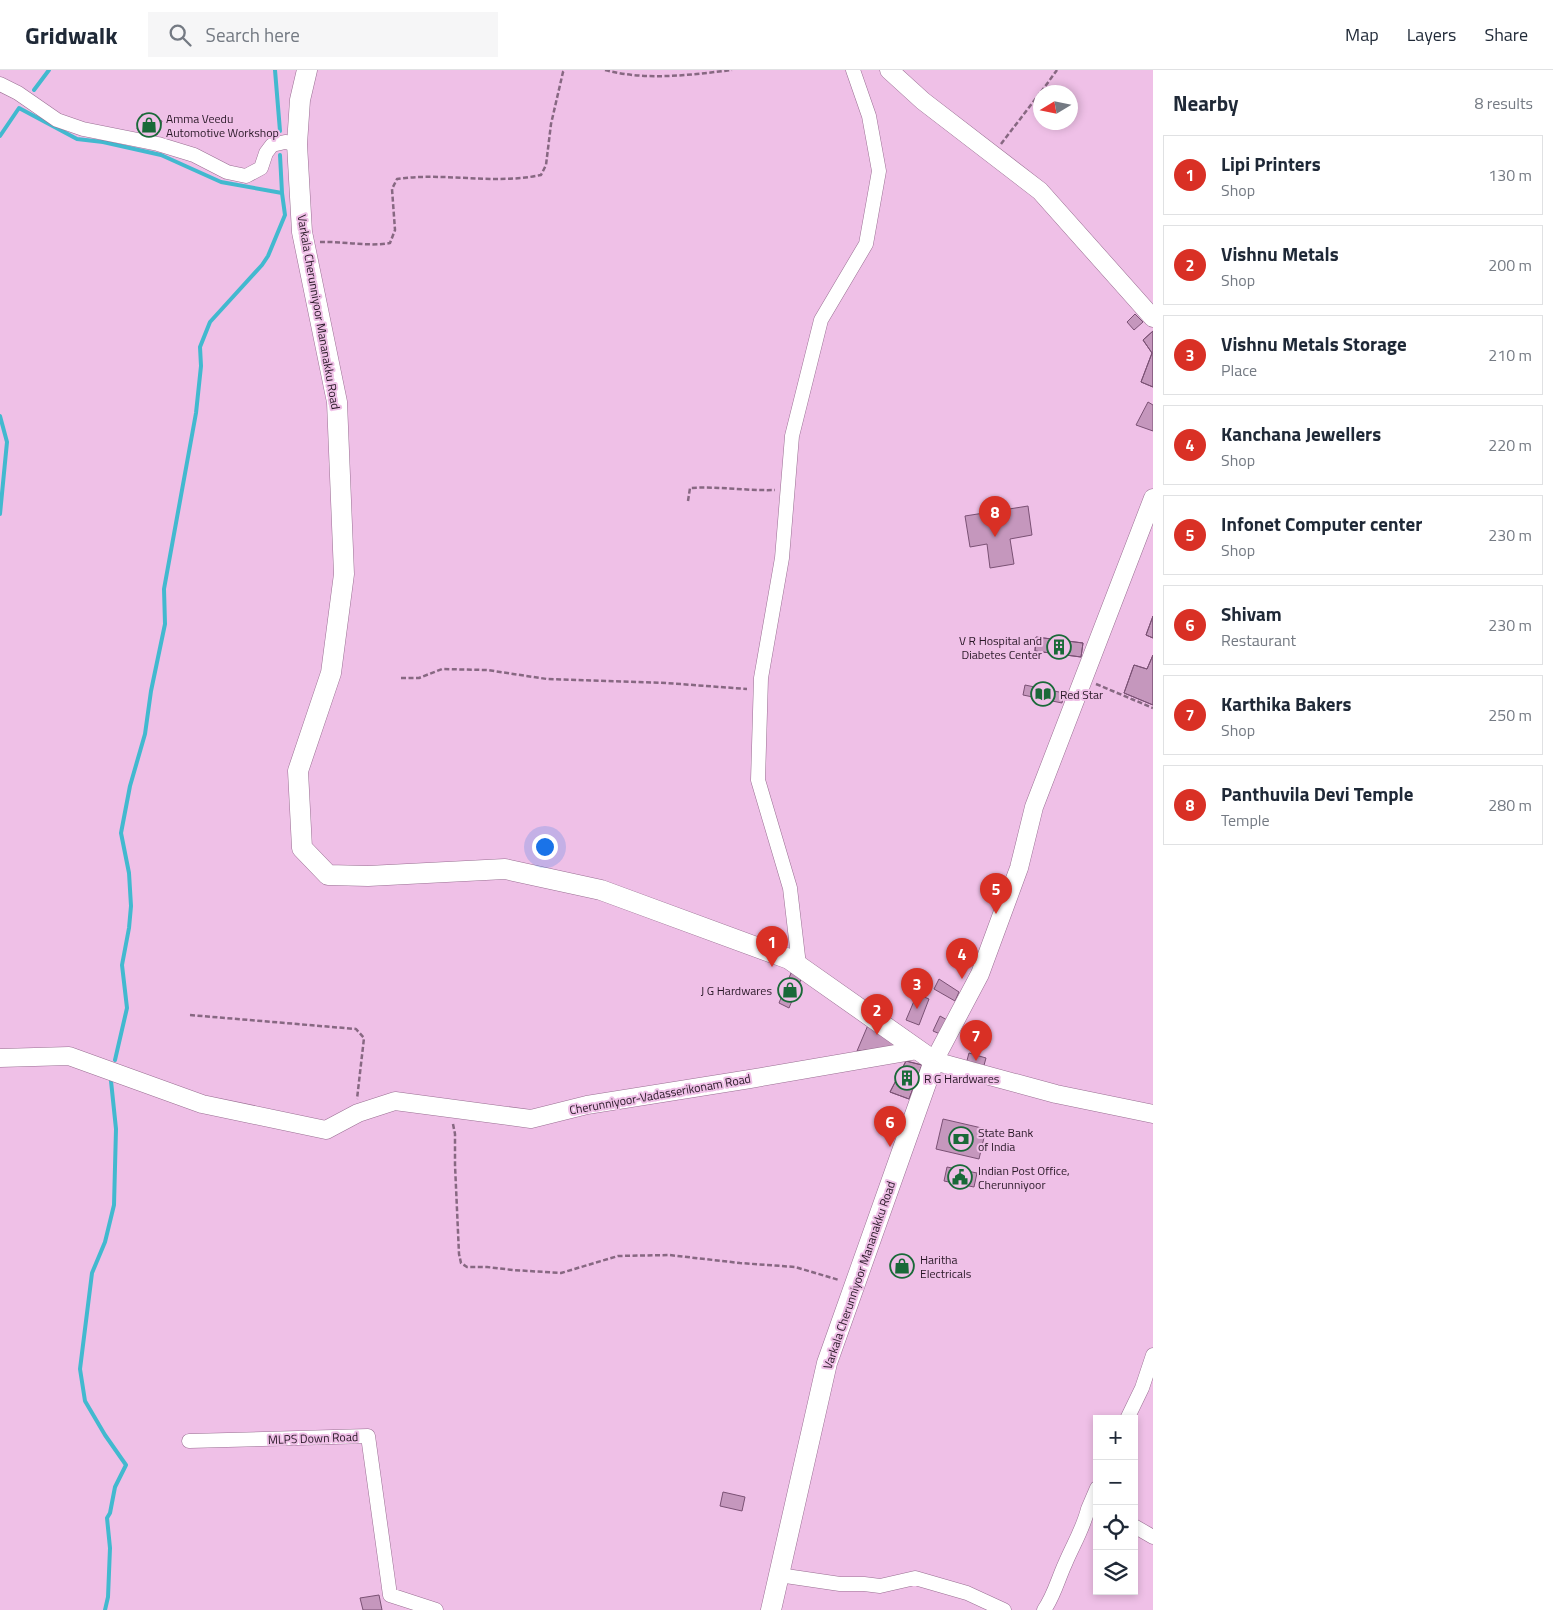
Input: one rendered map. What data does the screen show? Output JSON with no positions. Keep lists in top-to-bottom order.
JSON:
{
  "streets": {
    "main road": ["Varkala Cherunniyoor Mananakku Road"],
    "street": ["Cherunniyoor-Vadasserikonam Road", "MLPS Down Road"]
  },
  "crossings": [
    ["Varkala Cherunniyoor Mananakku Road", "Cherunniyoor-Vadasserikonam Road"]
  ],
  "places": {
    "shop": ["Amma Veedu Automotive Workshop", "J G Hardwares", "Haritha Electricals"],
    "building": ["V R Hospital and Diabetes Center", "R G Hardwares"],
    "library": ["Red Star"],
    "bank": ["State Bank of India"],
    "public building": ["Indian Post Office, Cherunniyoor"]
  },
  "north": "left",
  "page": {
    "header": "Gridwalk",
    "search": "Search here",
    "nav": ["Map", "Layers", "Share"],
    "heading": ["Nearby", "8 results"],
    "list": [
      {
        "mark": "1",
        "name": "Lipi Printers",
        "note": "Shop",
        "value": "130 m"
      },
      {
        "mark": "2",
        "name": "Vishnu Metals",
        "note": "Shop",
        "value": "200 m"
      },
      {
        "mark": "3",
        "name": "Vishnu Metals Storage",
        "note": "Place",
        "value": "210 m"
      },
      {
        "mark": "4",
        "name": "Kanchana Jewellers",
        "note": "Shop",
        "value": "220 m"
      },
      {
        "mark": "5",
        "name": "Infonet Computer center",
        "note": "Shop",
        "value": "230 m"
      },
      {
        "mark": "6",
        "name": "Shivam",
        "note": "Restaurant",
        "value": "230 m"
      },
      {
        "mark": "7",
        "name": "Karthika Bakers",
        "note": "Shop",
        "value": "250 m"
      },
      {
        "mark": "8",
        "name": "Panthuvila Devi Temple",
        "note": "Temple",
        "value": "280 m"
      }
    ],
    "pins": [
      "8",
      "5",
      "1",
      "4",
      "3",
      "2",
      "7",
      "6"
    ],
    "map_buttons": ["+", "−"]
  }
}
